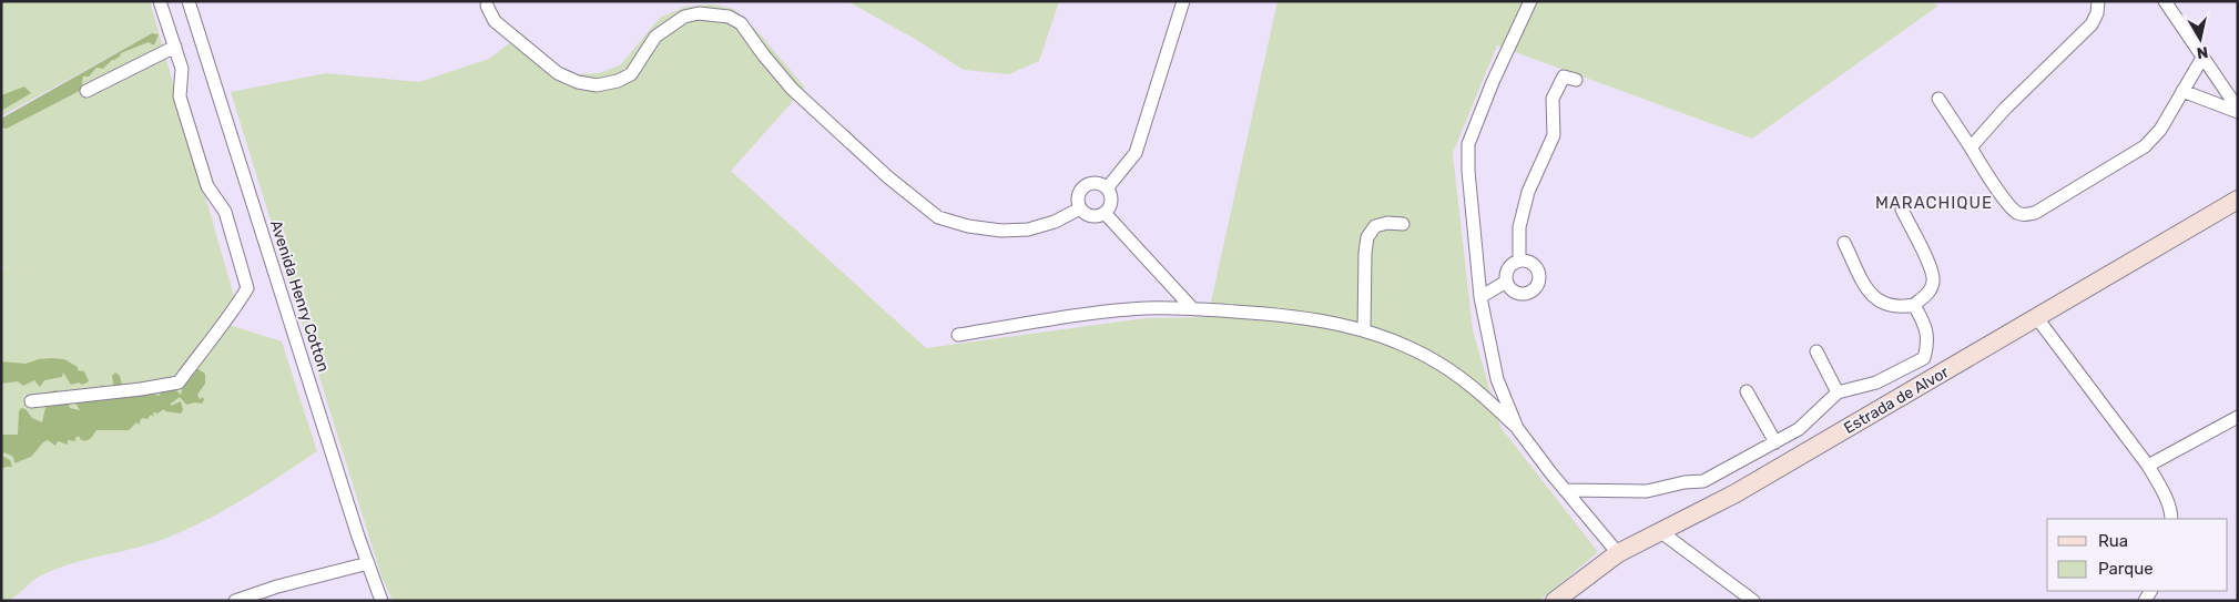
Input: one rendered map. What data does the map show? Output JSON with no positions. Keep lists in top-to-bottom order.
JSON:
{
  "streets": {
    "street": ["Avenida Henry Cotton", "Estrada de Alvor"]
  },
  "districts": ["MARACHIQUE"],
  "legend": ["Rua", "Parque"],
  "north": "bottom"
}
